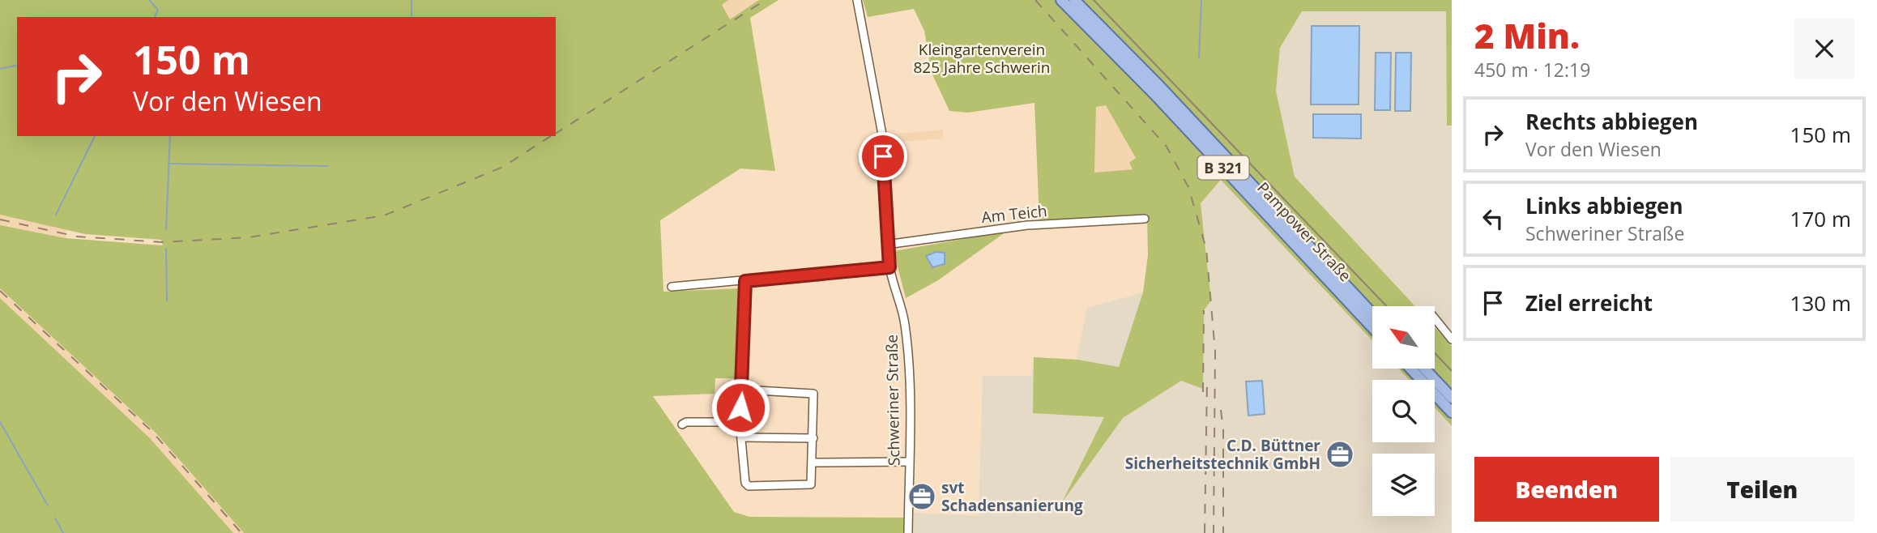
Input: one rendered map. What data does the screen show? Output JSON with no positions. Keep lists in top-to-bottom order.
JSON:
{
  "streets": {
    "main road": ["B 321", "Pampower Straße"],
    "street": ["Am Teich", "Schweriner Straße"]
  },
  "crossings": [
    ["Am Teich", "Schweriner Straße"]
  ],
  "parks": ["Kleingartenverein 825 Jahre Schwerin"],
  "places": {
    "office": ["C.D. Büttner Sicherheitstechnik GmbH", "svt Schadensanierung"]
  },
  "north": "top left",
  "page": {
    "heading": ["2 Min.", "450 m · 12:19"],
    "turn": ["150 m", "Vor den Wiesen"],
    "list": [
      {
        "name": "Rechts abbiegen",
        "note": "Vor den Wiesen",
        "value": "150 m"
      },
      {
        "name": "Links abbiegen",
        "note": "Schweriner Straße",
        "value": "170 m"
      },
      {
        "name": "Ziel erreicht",
        "value": "130 m"
      }
    ],
    "buttons": ["Beenden", "Teilen"]
  }
}
